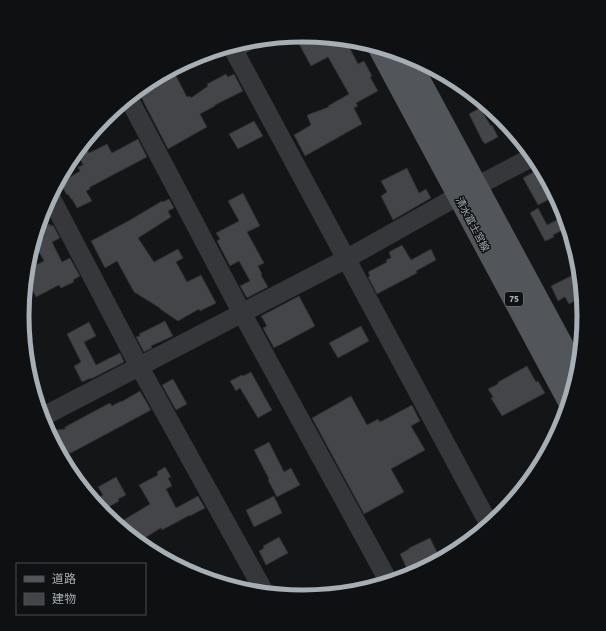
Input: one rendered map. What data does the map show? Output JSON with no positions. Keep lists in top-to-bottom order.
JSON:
{
  "streets": {
    "main road": ["清水富士宮線", "75"]
  },
  "legend": ["道路", "建物"]
}
